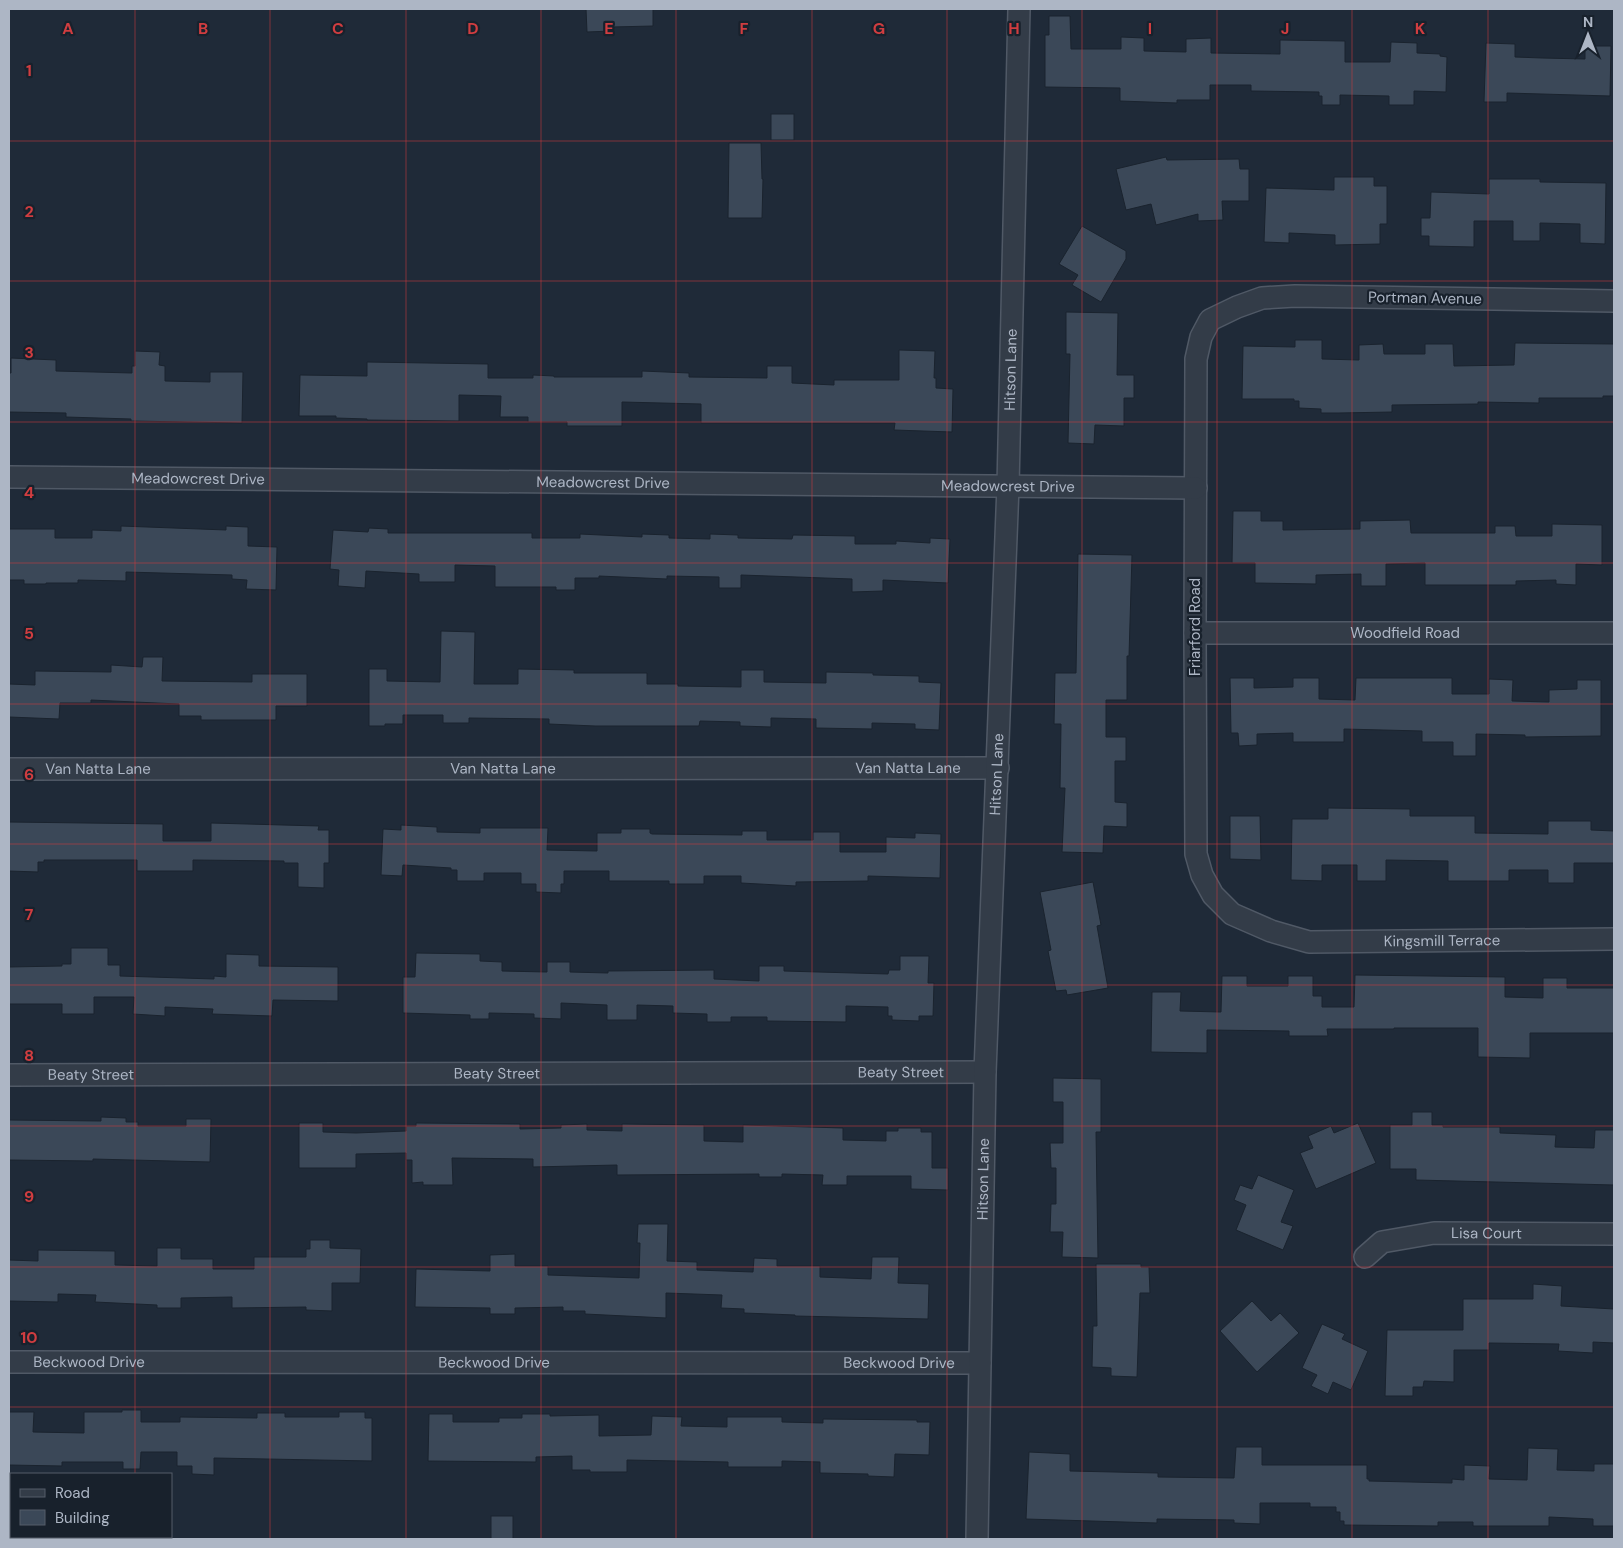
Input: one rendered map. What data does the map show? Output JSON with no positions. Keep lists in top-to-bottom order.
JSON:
{
  "streets": {
    "street": [
      "Portman Avenue",
      "Hitson Lane",
      "Meadowcrest Drive",
      "Friarford Road",
      "Woodfield Road",
      "Van Natta Lane",
      "Kingsmill Terrace",
      "Beaty Street",
      "Lisa Court",
      "Beckwood Drive"
    ]
  },
  "crossings": [
    ["Portman Avenue", "Friarford Road"],
    ["Hitson Lane", "Meadowcrest Drive"],
    ["Hitson Lane", "Van Natta Lane"],
    ["Hitson Lane", "Beaty Street"],
    ["Hitson Lane", "Beckwood Drive"],
    ["Meadowcrest Drive", "Friarford Road"],
    ["Friarford Road", "Woodfield Road"],
    ["Friarford Road", "Kingsmill Terrace"]
  ],
  "legend": ["Road", "Building"],
  "north": "top",
  "grid": {
    "columns": [
      "A",
      "B",
      "C",
      "D",
      "E",
      "F",
      "G",
      "H",
      "I",
      "J",
      "K"
    ],
    "rows": [
      "1",
      "2",
      "3",
      "4",
      "5",
      "6",
      "7",
      "8",
      "9",
      "10"
    ]
  }
}
